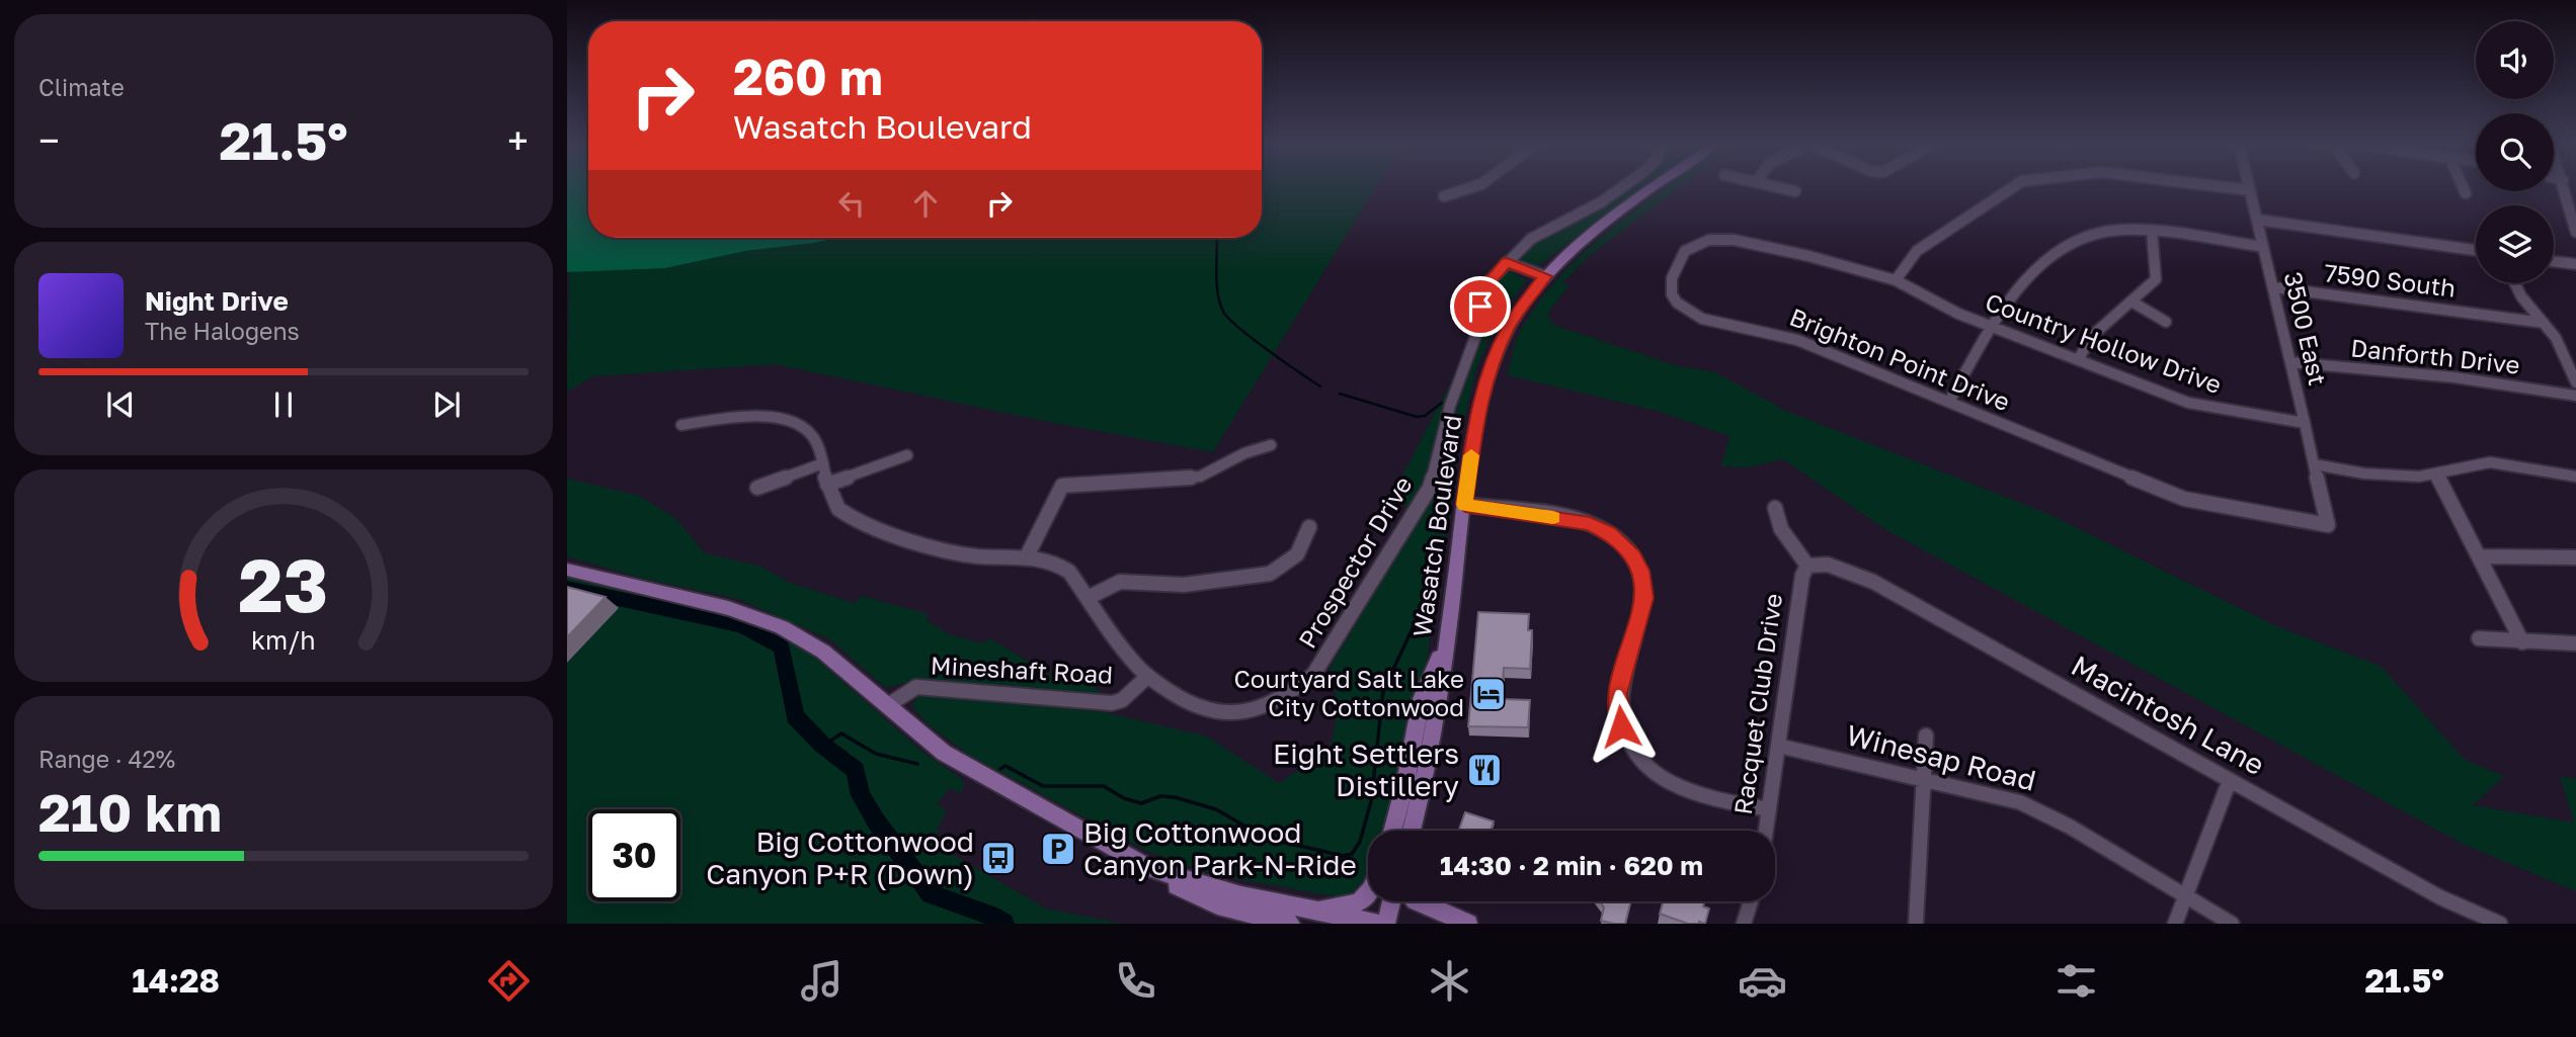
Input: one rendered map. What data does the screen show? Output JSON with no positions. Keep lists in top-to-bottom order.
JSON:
{
  "streets": {
    "main road": ["Wasatch Boulevard"],
    "street": [
      "7590 South",
      "3500 East",
      "Country Hollow Drive",
      "Danforth Drive",
      "Brighton Point Drive",
      "Prospector Drive",
      "Mineshaft Road",
      "Racquet Club Drive",
      "Macintosh Lane",
      "Winesap Road"
    ]
  },
  "crossings": [
    ["7590 South", "3500 East"],
    ["3500 East", "Country Hollow Drive"],
    ["3500 East", "Danforth Drive"],
    ["3500 East", "Brighton Point Drive"],
    ["Country Hollow Drive", "Brighton Point Drive"],
    ["Prospector Drive", "Mineshaft Road"],
    ["Racquet Club Drive", "Macintosh Lane"],
    ["Racquet Club Drive", "Winesap Road"]
  ],
  "places": {
    "hotel": ["Courtyard Salt Lake City Cottonwood"],
    "restaurant": ["Eight Settlers Distillery"],
    "parking": ["Big Cottonwood Canyon Park-N-Ride"],
    "bus stop": ["Big Cottonwood Canyon P+R (Down)"]
  },
  "page": {
    "tile": [
      "Climate",
      ["Range · 42%", "210 km"]
    ],
    "turn": ["260 m", "Wasatch Boulevard"],
    "heat": ["−", "21.5°", "+"],
    "song": ["Night Drive", "The Halogens"],
    "limit": "30",
    "trip": "14:30 · 2 min · 620 m",
    "tabs": ["14:28", "21.5°"],
    "gauge": ["23", "km/h"]
  }
}
